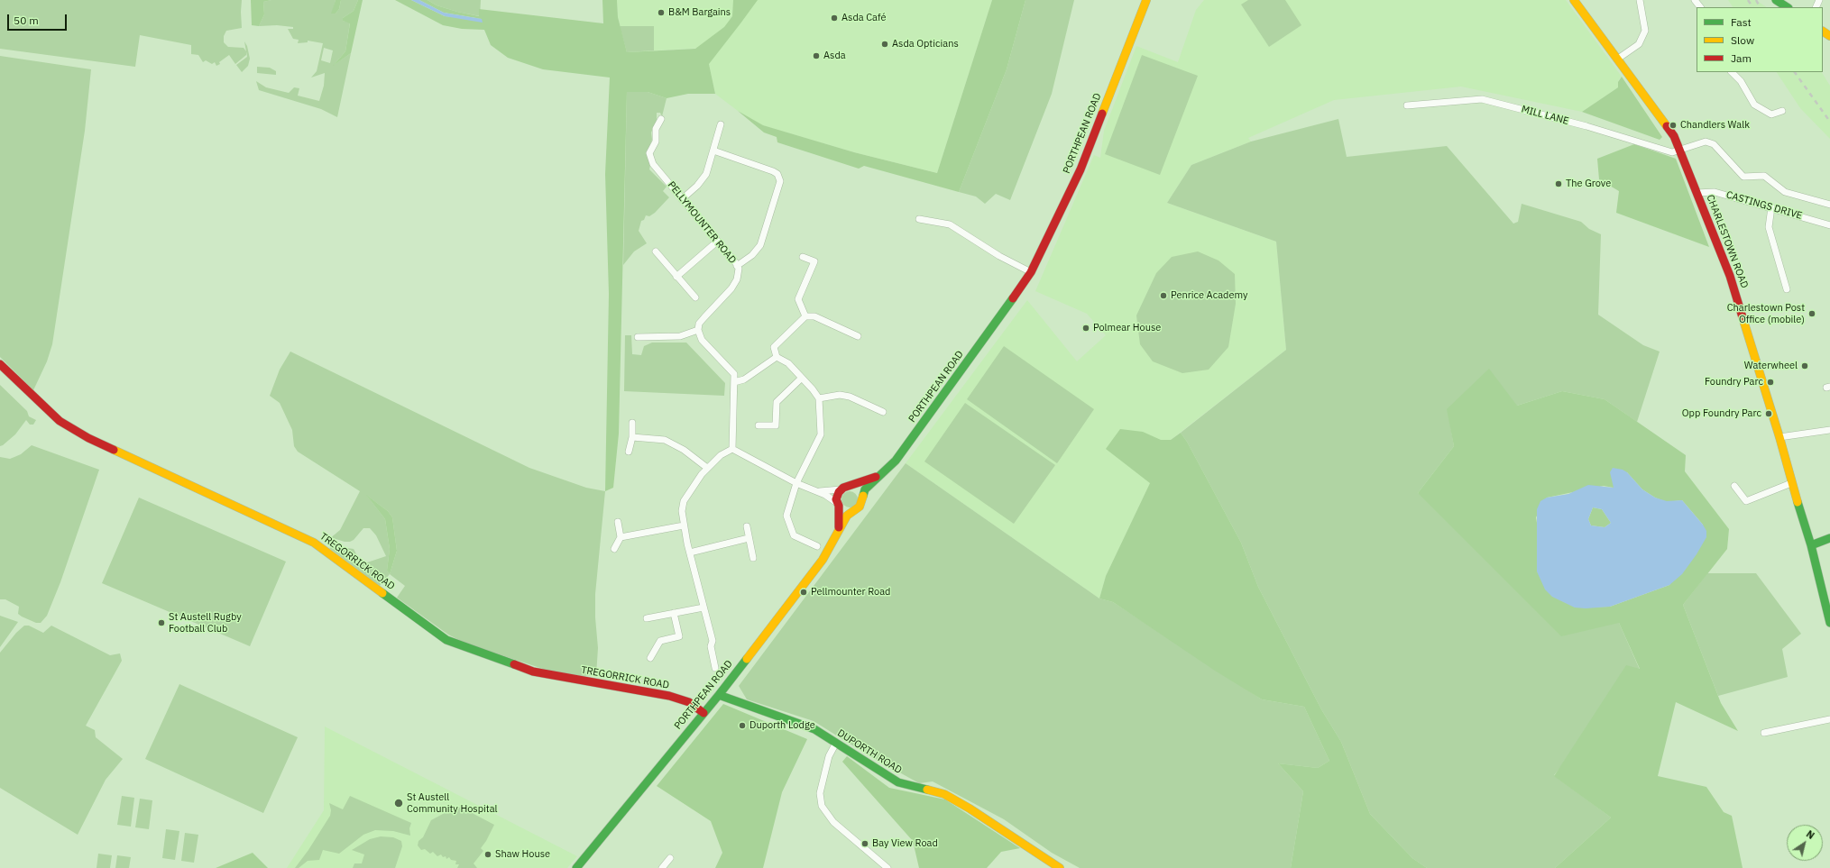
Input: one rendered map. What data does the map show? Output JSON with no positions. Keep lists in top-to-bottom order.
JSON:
{
  "streets": {
    "main road": [
      "PORTHPEAN ROAD",
      "CHARLESTOWN ROAD",
      "TREGORRICK ROAD",
      "DUPORTH ROAD"
    ],
    "street": ["MILL LANE", "CASTINGS DRIVE", "PELLYMOUNTER ROAD"]
  },
  "crossings": [
    ["MILL LANE", "CHARLESTOWN ROAD"],
    ["PORTHPEAN ROAD", "TREGORRICK ROAD"],
    ["PORTHPEAN ROAD", "DUPORTH ROAD"],
    ["CASTINGS DRIVE", "CHARLESTOWN ROAD"]
  ],
  "places": [
    "B&M Bargains",
    "Asda Café",
    "Asda Opticians",
    "Asda",
    "Chandlers Walk",
    "The Grove",
    "Penrice Academy",
    "Charlestown Post Office (mobile)",
    "Polmear House",
    "Waterwheel",
    "Foundry Parc",
    "Opp Foundry Parc",
    "Pellmounter Road",
    "St Austell Rugby Football Club",
    "Duporth Lodge",
    "St Austell Community Hospital",
    "Bay View Road",
    "Shaw House"
  ],
  "legend": ["Fast", "Slow", "Jam"],
  "scale_bar": "50 m",
  "north": "top right"
}
